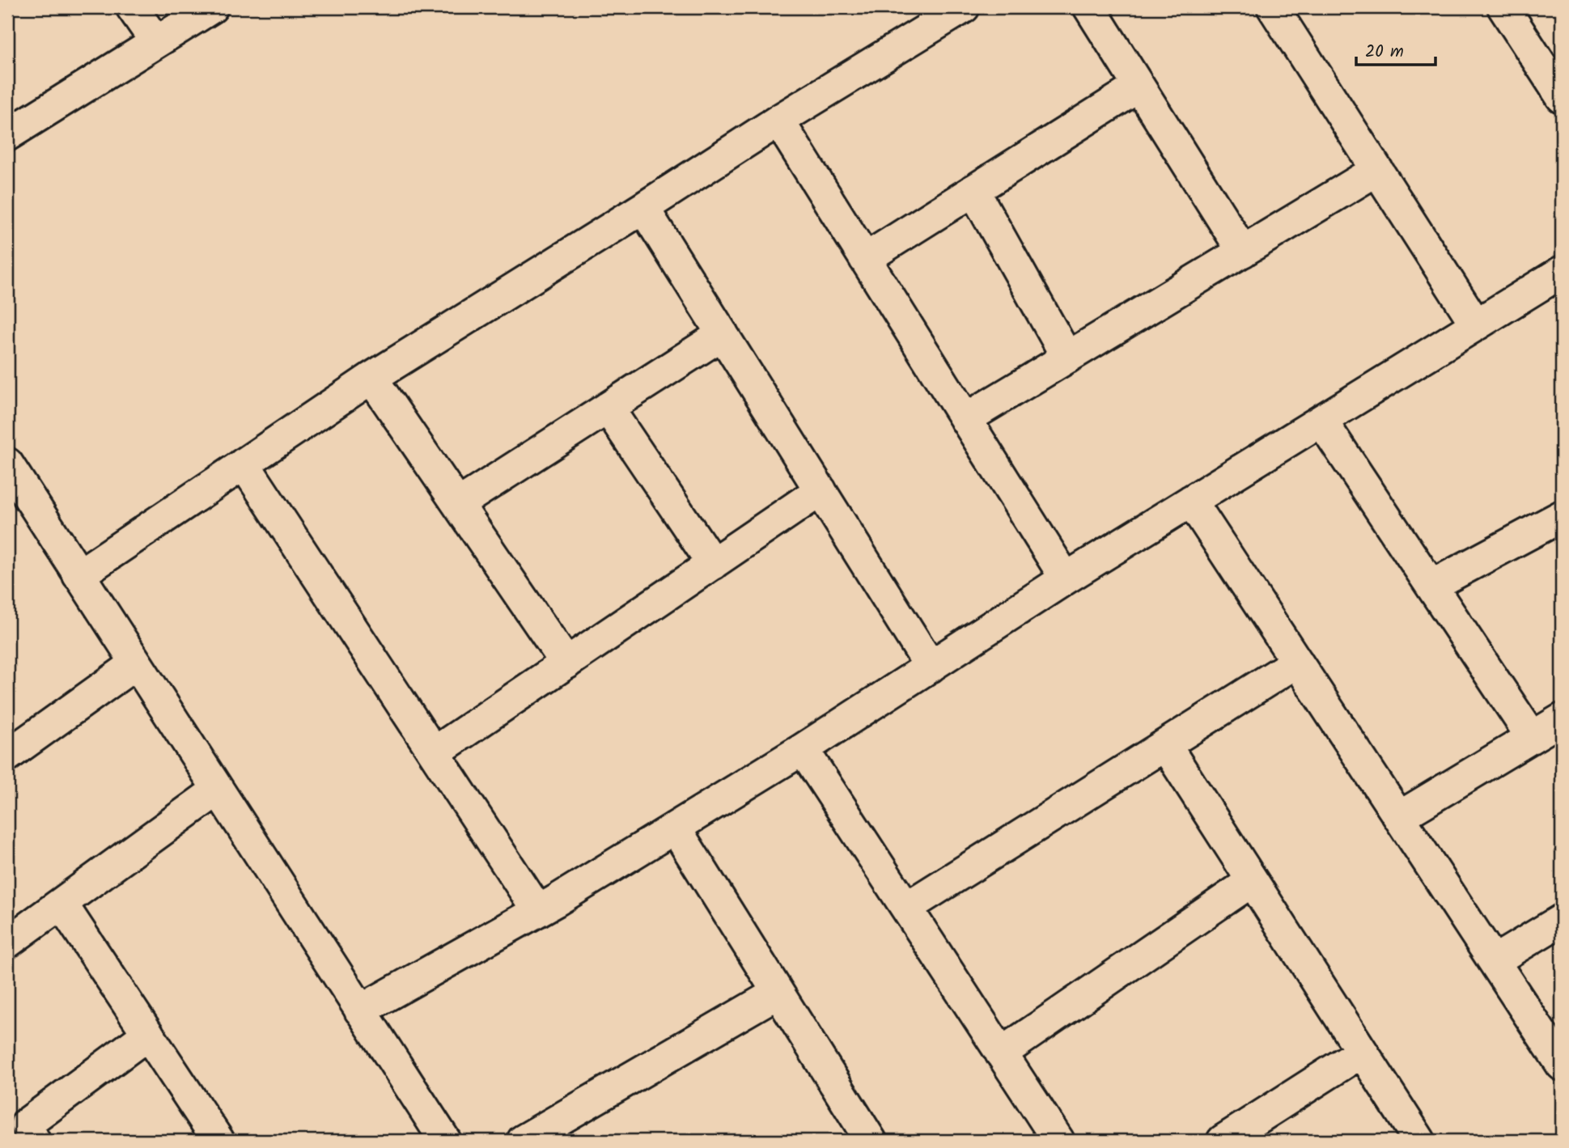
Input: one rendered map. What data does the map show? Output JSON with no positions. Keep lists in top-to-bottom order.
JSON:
{
  "scale_bar": "20 m"
}
